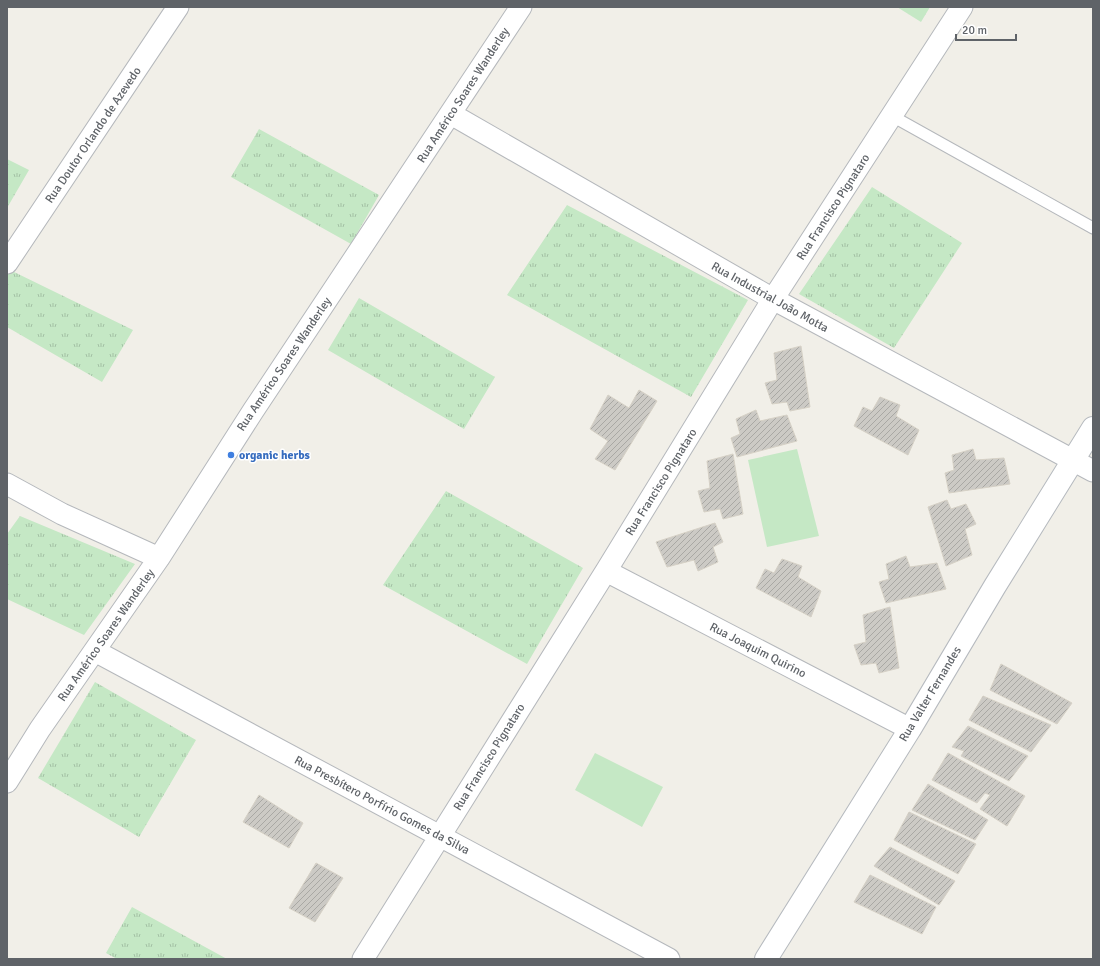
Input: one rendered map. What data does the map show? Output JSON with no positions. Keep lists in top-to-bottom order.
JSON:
{
  "streets": {
    "main road": ["Rua Valter Fernandes"],
    "street": [
      "Rua Américo Soares Wanderley",
      "Rua Doutor Orlando de Azevedo",
      "Rua Francisco Pignataro",
      "Rua Industrial João Motta",
      "Rua Joaquim Quirino",
      "Rua Presbítero Porfírio Gomes da Silva"
    ]
  },
  "crossings": [
    ["Rua Américo Soares Wanderley", "Rua Industrial João Motta"],
    ["Rua Américo Soares Wanderley", "Rua Presbítero Porfírio Gomes da Silva"],
    ["Rua Francisco Pignataro", "Rua Industrial João Motta"],
    ["Rua Francisco Pignataro", "Rua Joaquim Quirino"],
    ["Rua Francisco Pignataro", "Rua Presbítero Porfírio Gomes da Silva"],
    ["Rua Industrial João Motta", "Rua Valter Fernandes"],
    ["Rua Joaquim Quirino", "Rua Valter Fernandes"]
  ],
  "places": ["organic herbs"],
  "scale_bar": "20 m"
}
